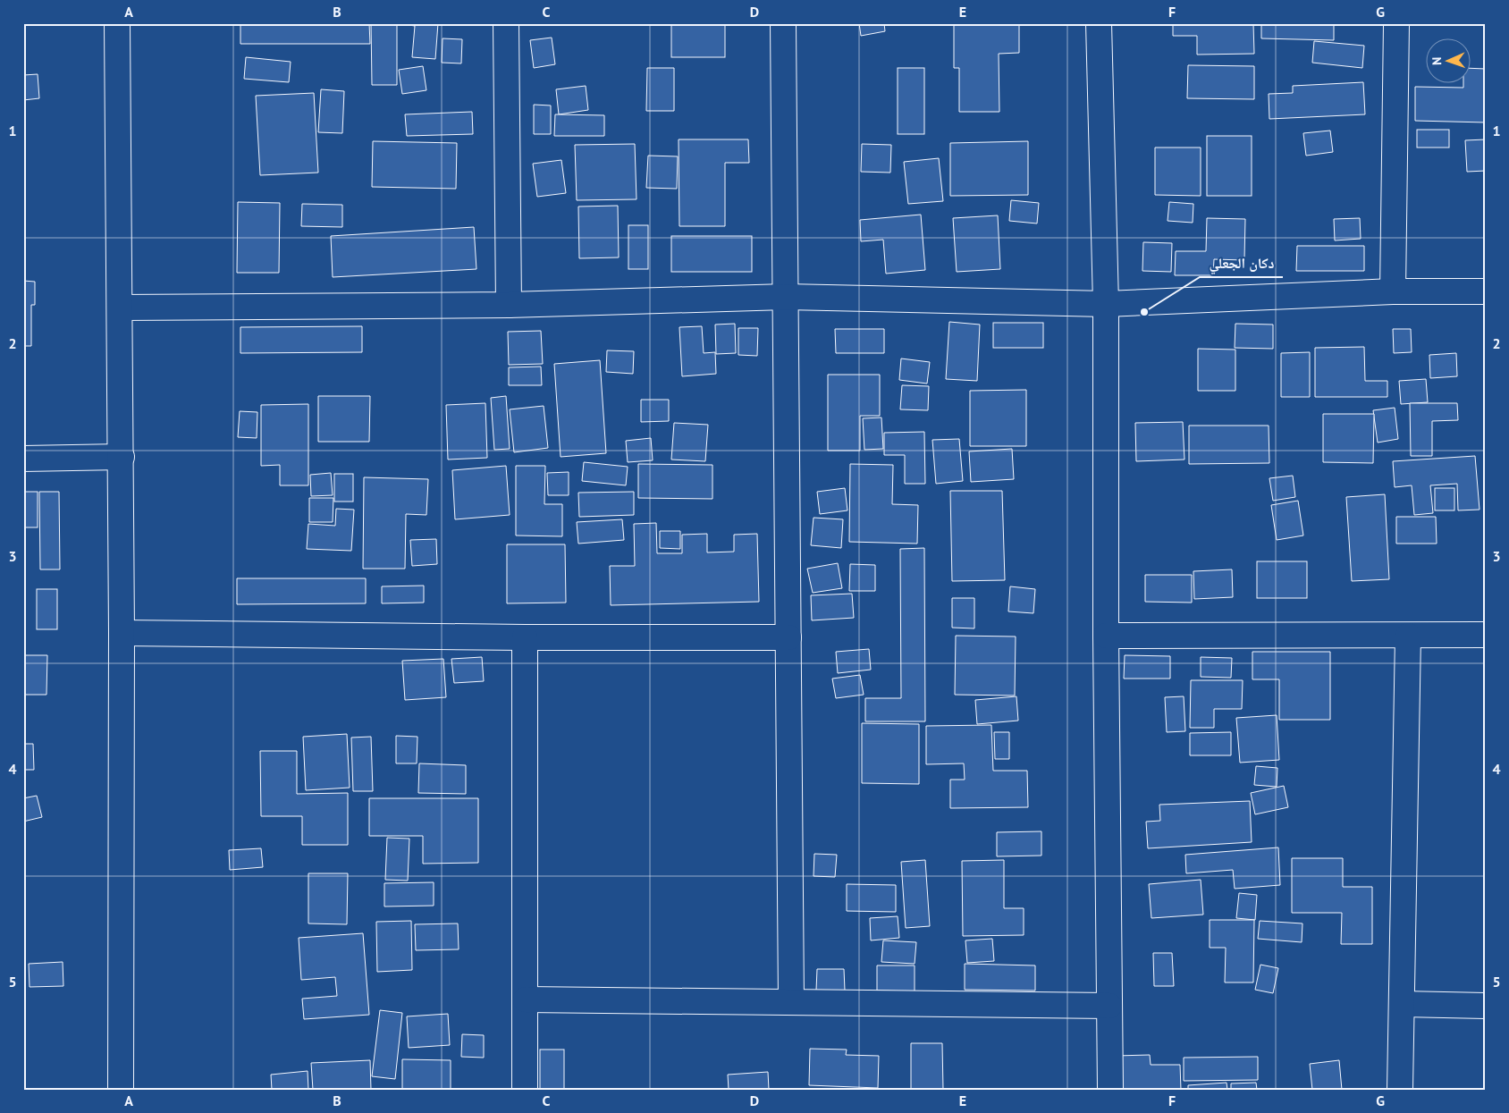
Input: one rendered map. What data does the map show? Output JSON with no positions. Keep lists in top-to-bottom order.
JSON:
{
  "places": ["دكان الجعلي"],
  "north": "left",
  "grid": {
    "columns": [
      "A",
      "B",
      "C",
      "D",
      "E",
      "F",
      "G"
    ],
    "rows": [
      "1",
      "2",
      "3",
      "4",
      "5"
    ]
  }
}
